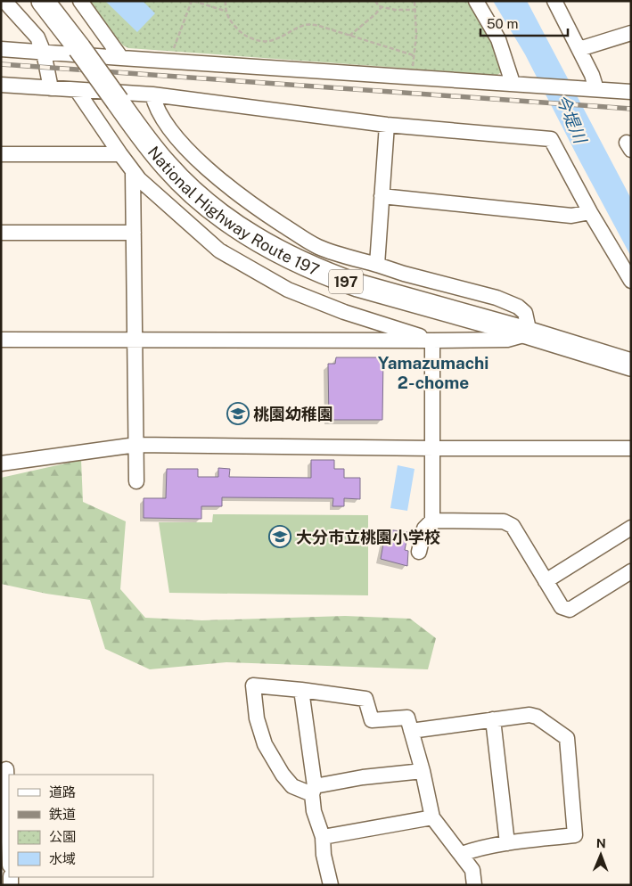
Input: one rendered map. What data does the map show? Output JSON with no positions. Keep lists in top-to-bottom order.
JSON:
{
  "streets": {
    "highway": ["National Highway Route 197", "197"]
  },
  "districts": ["Yamazumachi 2-chome"],
  "water": ["今堤川"],
  "places": {
    "school or university": ["桃園幼稚園", "大分市立桃園小学校"]
  },
  "legend": [
    "道路",
    "鉄道",
    "公園",
    "水域"
  ],
  "scale_bar": "50 m",
  "north": "top"
}
